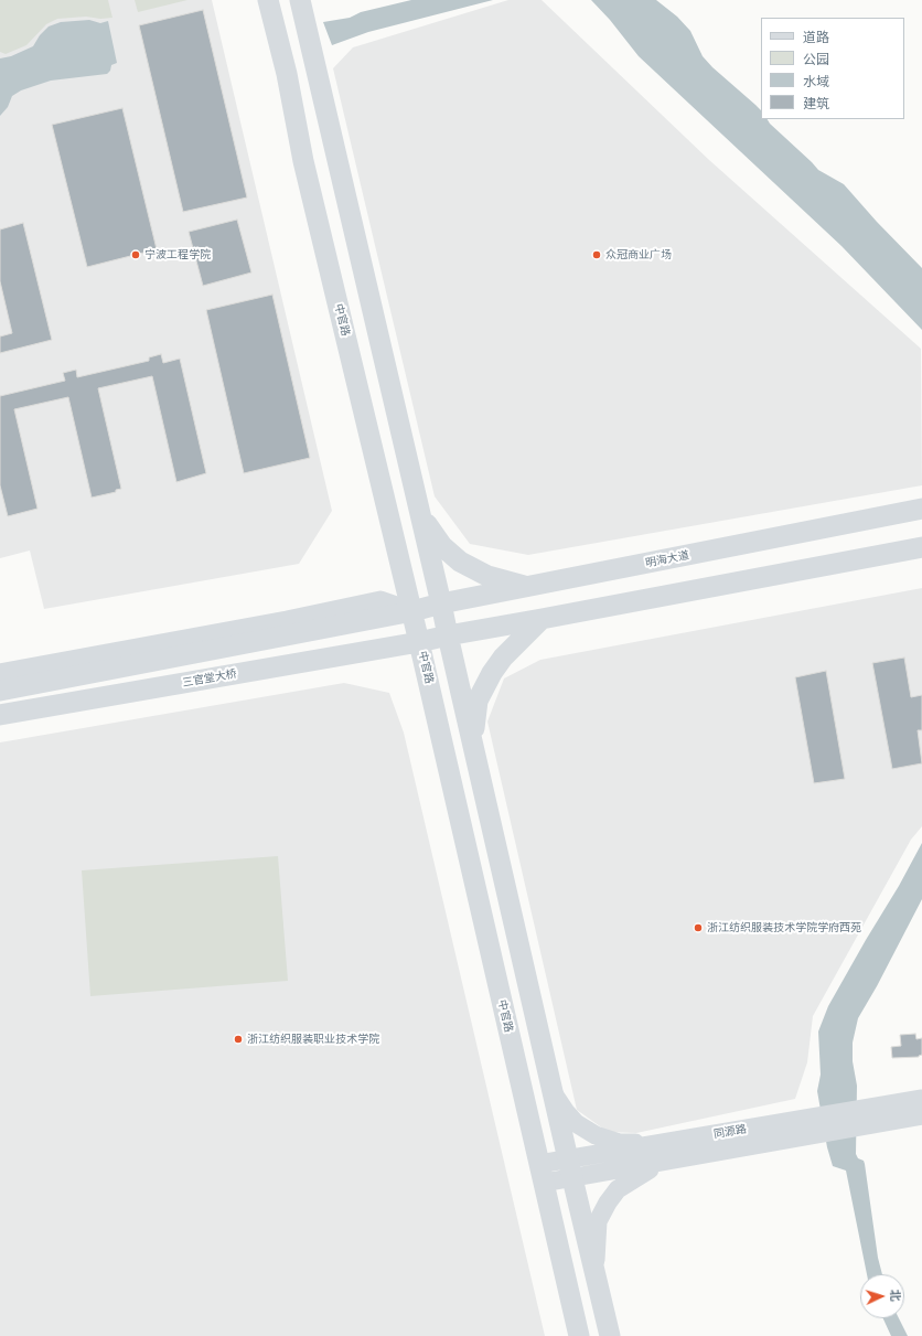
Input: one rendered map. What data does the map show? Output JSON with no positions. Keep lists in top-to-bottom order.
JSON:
{
  "streets": {
    "main road": ["中官路", "明海大道", "三官堂大桥"],
    "street": ["同源路"]
  },
  "crossings": [
    ["中官路", "明海大道"],
    ["中官路", "三官堂大桥"],
    ["中官路", "同源路"]
  ],
  "places": [
    "宁波工程学院",
    "众冠商业广场",
    "浙江纺织服装技术学院学府西苑",
    "浙江纺织服装职业技术学院"
  ],
  "legend": [
    "道路",
    "公园",
    "水域",
    "建筑"
  ],
  "north": "right"
}
